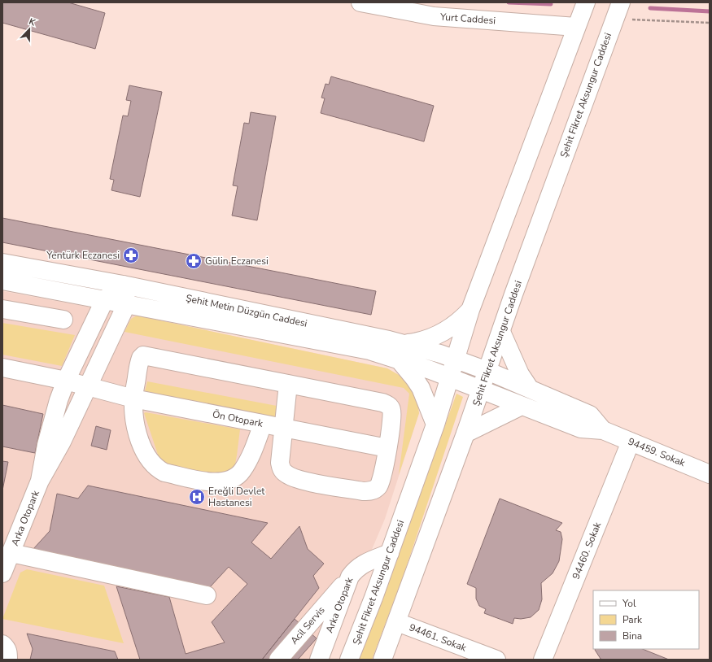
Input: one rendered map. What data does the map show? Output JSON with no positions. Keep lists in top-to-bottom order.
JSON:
{
  "streets": {
    "main road": [
      "Yurt Caddesi",
      "Şehit Fikret Aksungur Caddesi",
      "Şehit Metin Düzgün Caddesi",
      "Ön Otopark",
      "94459. Sokak",
      "Arka Otopark",
      "94460. Sokak",
      "Acil Servis",
      "94461. Sokak"
    ]
  },
  "crossings": [
    ["Yurt Caddesi", "Şehit Fikret Aksungur Caddesi"],
    ["Şehit Fikret Aksungur Caddesi", "Şehit Metin Düzgün Caddesi"],
    ["Şehit Fikret Aksungur Caddesi", "94459. Sokak"],
    ["Şehit Fikret Aksungur Caddesi", "Arka Otopark"],
    ["Şehit Fikret Aksungur Caddesi", "94461. Sokak"],
    ["Şehit Metin Düzgün Caddesi", "94459. Sokak"],
    ["94459. Sokak", "94460. Sokak"],
    ["Arka Otopark", "Acil Servis"]
  ],
  "places": {
    "pharmacy": ["Yentürk Eczanesi", "Gülin Eczanesi"],
    "hospital": ["Ereğli Devlet Hastanesi"]
  },
  "legend": ["Yol", "Park", "Bina"],
  "north": "top"
}
